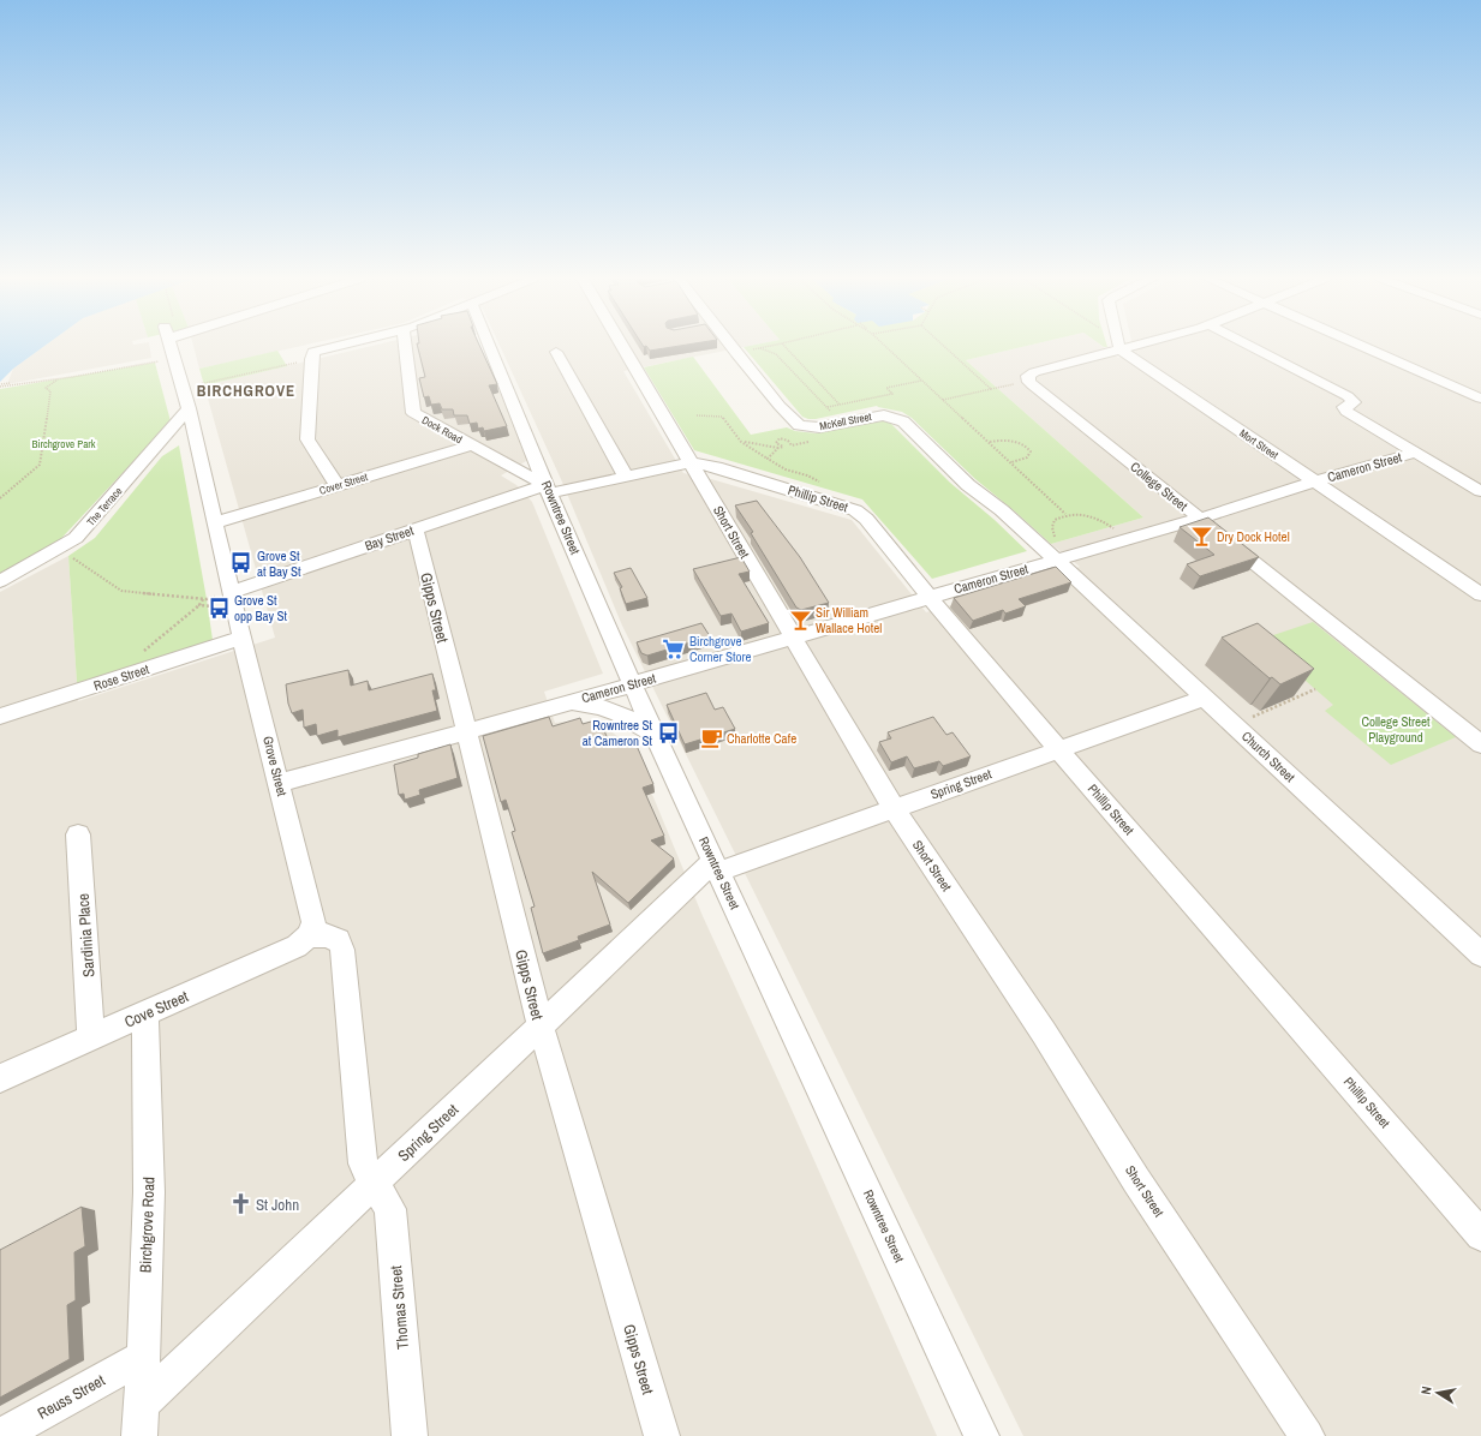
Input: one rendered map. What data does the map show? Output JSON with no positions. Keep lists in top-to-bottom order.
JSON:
{
  "streets": {
    "street": [
      "McKell Street",
      "Dock Road",
      "Mort Street",
      "Cameron Street",
      "Cover Street",
      "College Street",
      "Phillip Street",
      "The Terrace",
      "Rowntree Street",
      "Short Street",
      "Bay Street",
      "Gipps Street",
      "Rose Street",
      "Church Street",
      "Grove Street",
      "Spring Street",
      "Sardinia Place",
      "Cove Street",
      "Birchgrove Road",
      "Thomas Street",
      "Reuss Street"
    ]
  },
  "crossings": [
    ["McKell Street", "Cameron Street"],
    ["McKell Street", "Church Street"],
    ["Dock Road", "Cover Street"],
    ["Dock Road", "Rowntree Street"],
    ["Dock Road", "Bay Street"],
    ["Mort Street", "Cameron Street"],
    ["Cameron Street", "College Street"],
    ["Cameron Street", "Phillip Street"],
    ["Cameron Street", "Rowntree Street"],
    ["Cameron Street", "Short Street"],
    ["Cameron Street", "Gipps Street"],
    ["Cameron Street", "Church Street"],
    ["Cameron Street", "Grove Street"],
    ["Cover Street", "Grove Street"],
    ["Phillip Street", "Short Street"],
    ["Phillip Street", "Bay Street"],
    ["Phillip Street", "Spring Street"],
    ["The Terrace", "Grove Street"],
    ["Rowntree Street", "Bay Street"],
    ["Rowntree Street", "Spring Street"],
    ["Short Street", "Bay Street"],
    ["Short Street", "Spring Street"],
    ["Bay Street", "Gipps Street"],
    ["Bay Street", "Grove Street"],
    ["Gipps Street", "Spring Street"],
    ["Rose Street", "Grove Street"],
    ["Church Street", "Spring Street"],
    ["Grove Street", "Cove Street"],
    ["Spring Street", "Birchgrove Road"],
    ["Spring Street", "Thomas Street"],
    ["Sardinia Place", "Cove Street"],
    ["Cove Street", "Birchgrove Road"],
    ["Birchgrove Road", "Reuss Street"]
  ],
  "districts": ["BIRCHGROVE"],
  "parks": ["Birchgrove Park", "College Street Playground"],
  "places": {
    "bar": ["Dry Dock Hotel", "Sir William Wallace Hotel"],
    "bus stop": ["Grove St at Bay St", "Grove St opp Bay St", "Rowntree St at Cameron St"],
    "supermarket": ["Birchgrove Corner Store"],
    "cafe": ["Charlotte Cafe"],
    "church": ["St John"]
  },
  "north": "left"
}
